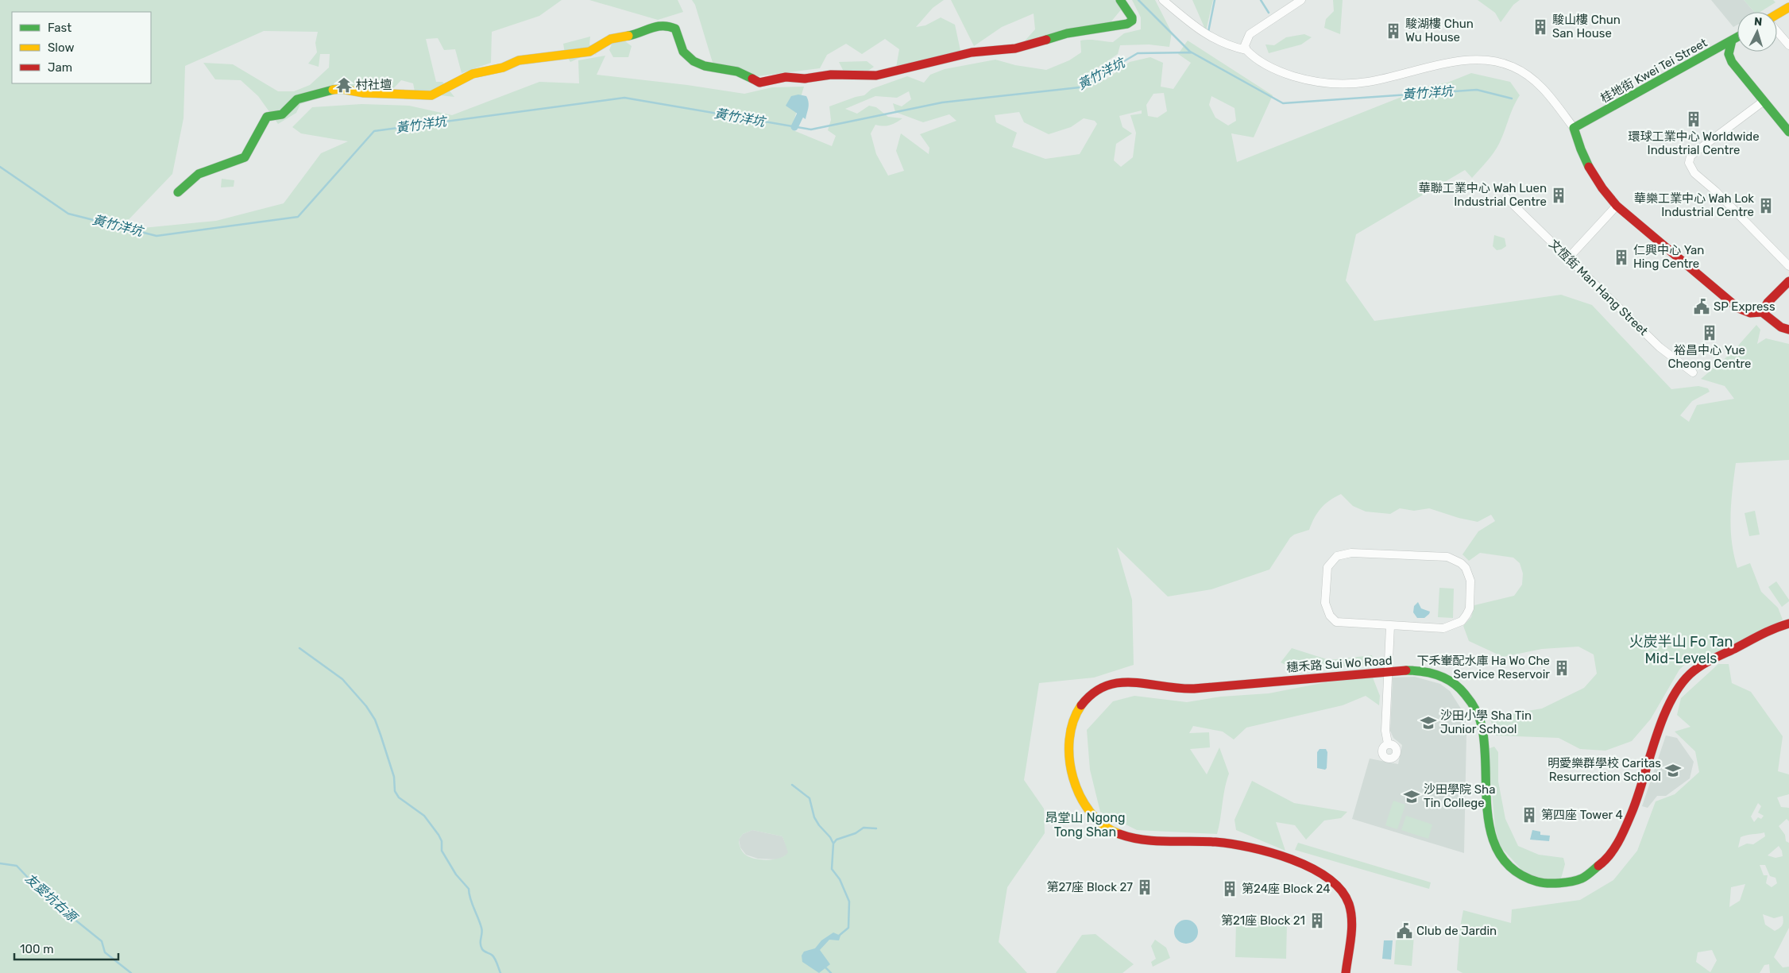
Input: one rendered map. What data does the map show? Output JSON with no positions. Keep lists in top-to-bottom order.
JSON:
{
  "streets": {
    "street": ["桂地街 Kwei Tei Street", "文恆街 Man Hang Street", "穗禾路 Sui Wo Road"]
  },
  "districts": ["火炭半山 Fo Tan Mid-Levels", "昂堂山 Ngong Tong Shan"],
  "water": ["黃竹洋坑", "友愛坑右源"],
  "places": {
    "building": [
      "駿山樓 Chun San House",
      "駿湖樓 Chun Wu House",
      "環球工業中心 Worldwide Industrial Centre",
      "華聯工業中心 Wah Luen Industrial Centre",
      "華樂工業中心 Wah Lok Industrial Centre",
      "仁興中心 Yan Hing Centre",
      "裕昌中心 Yue Cheong Centre",
      "下禾輋配水庫 Ha Wo Che Service Reservoir",
      "第四座 Tower 4",
      "第27座 Block 27",
      "第24座 Block 24",
      "第21座 Block 21"
    ],
    "temple": ["村社壇"],
    "public building": ["SP Express", "Club de Jardin"],
    "school or university": ["沙田小學 Sha Tin Junior School", "明愛樂群學校 Caritas Resurrection School", "沙田學院 Sha Tin College"]
  },
  "legend": ["Fast", "Slow", "Jam"],
  "scale_bar": "100 m",
  "north": "top"
}
